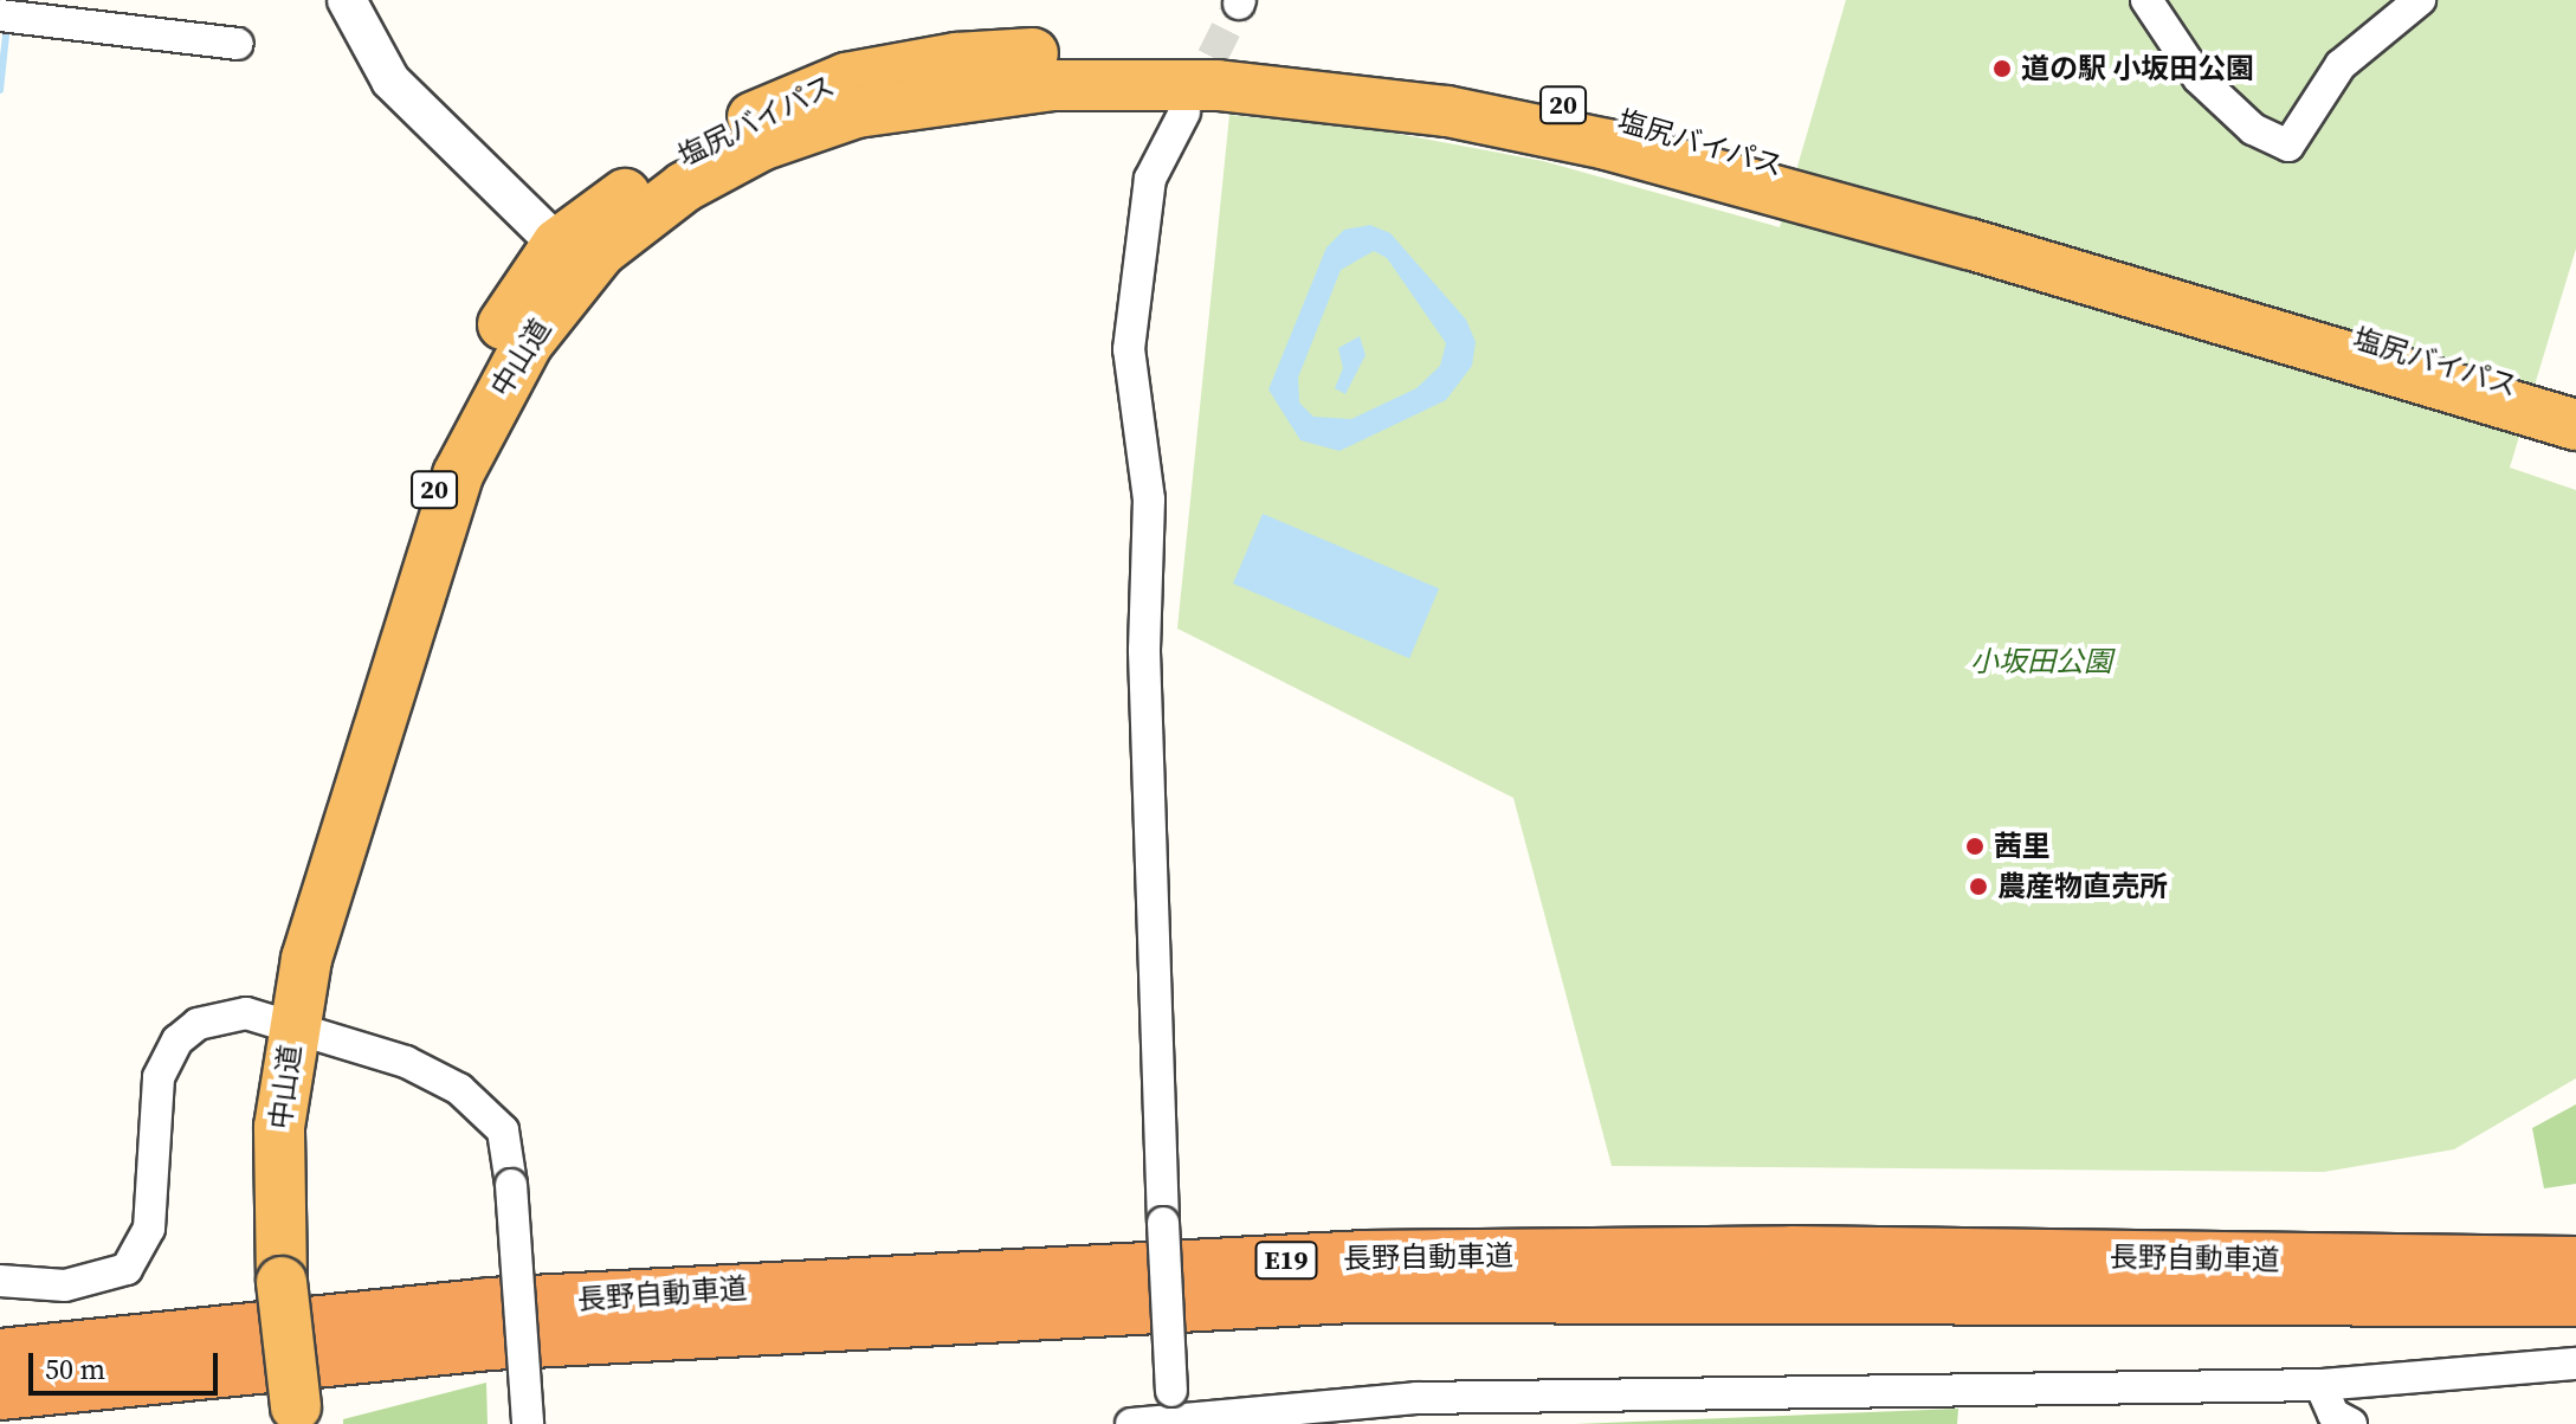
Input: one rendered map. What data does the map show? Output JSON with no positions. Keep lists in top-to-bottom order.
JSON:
{
  "streets": {
    "highway": [
      "20",
      "塩尻バイパス",
      "中山道",
      "長野自動車道",
      "E19"
    ]
  },
  "crossings": [
    ["塩尻バイパス", "中山道"]
  ],
  "parks": ["小坂田公園"],
  "places": ["道の駅 小坂田公園", "茜里", "農産物直売所"],
  "scale_bar": "50 m"
}
